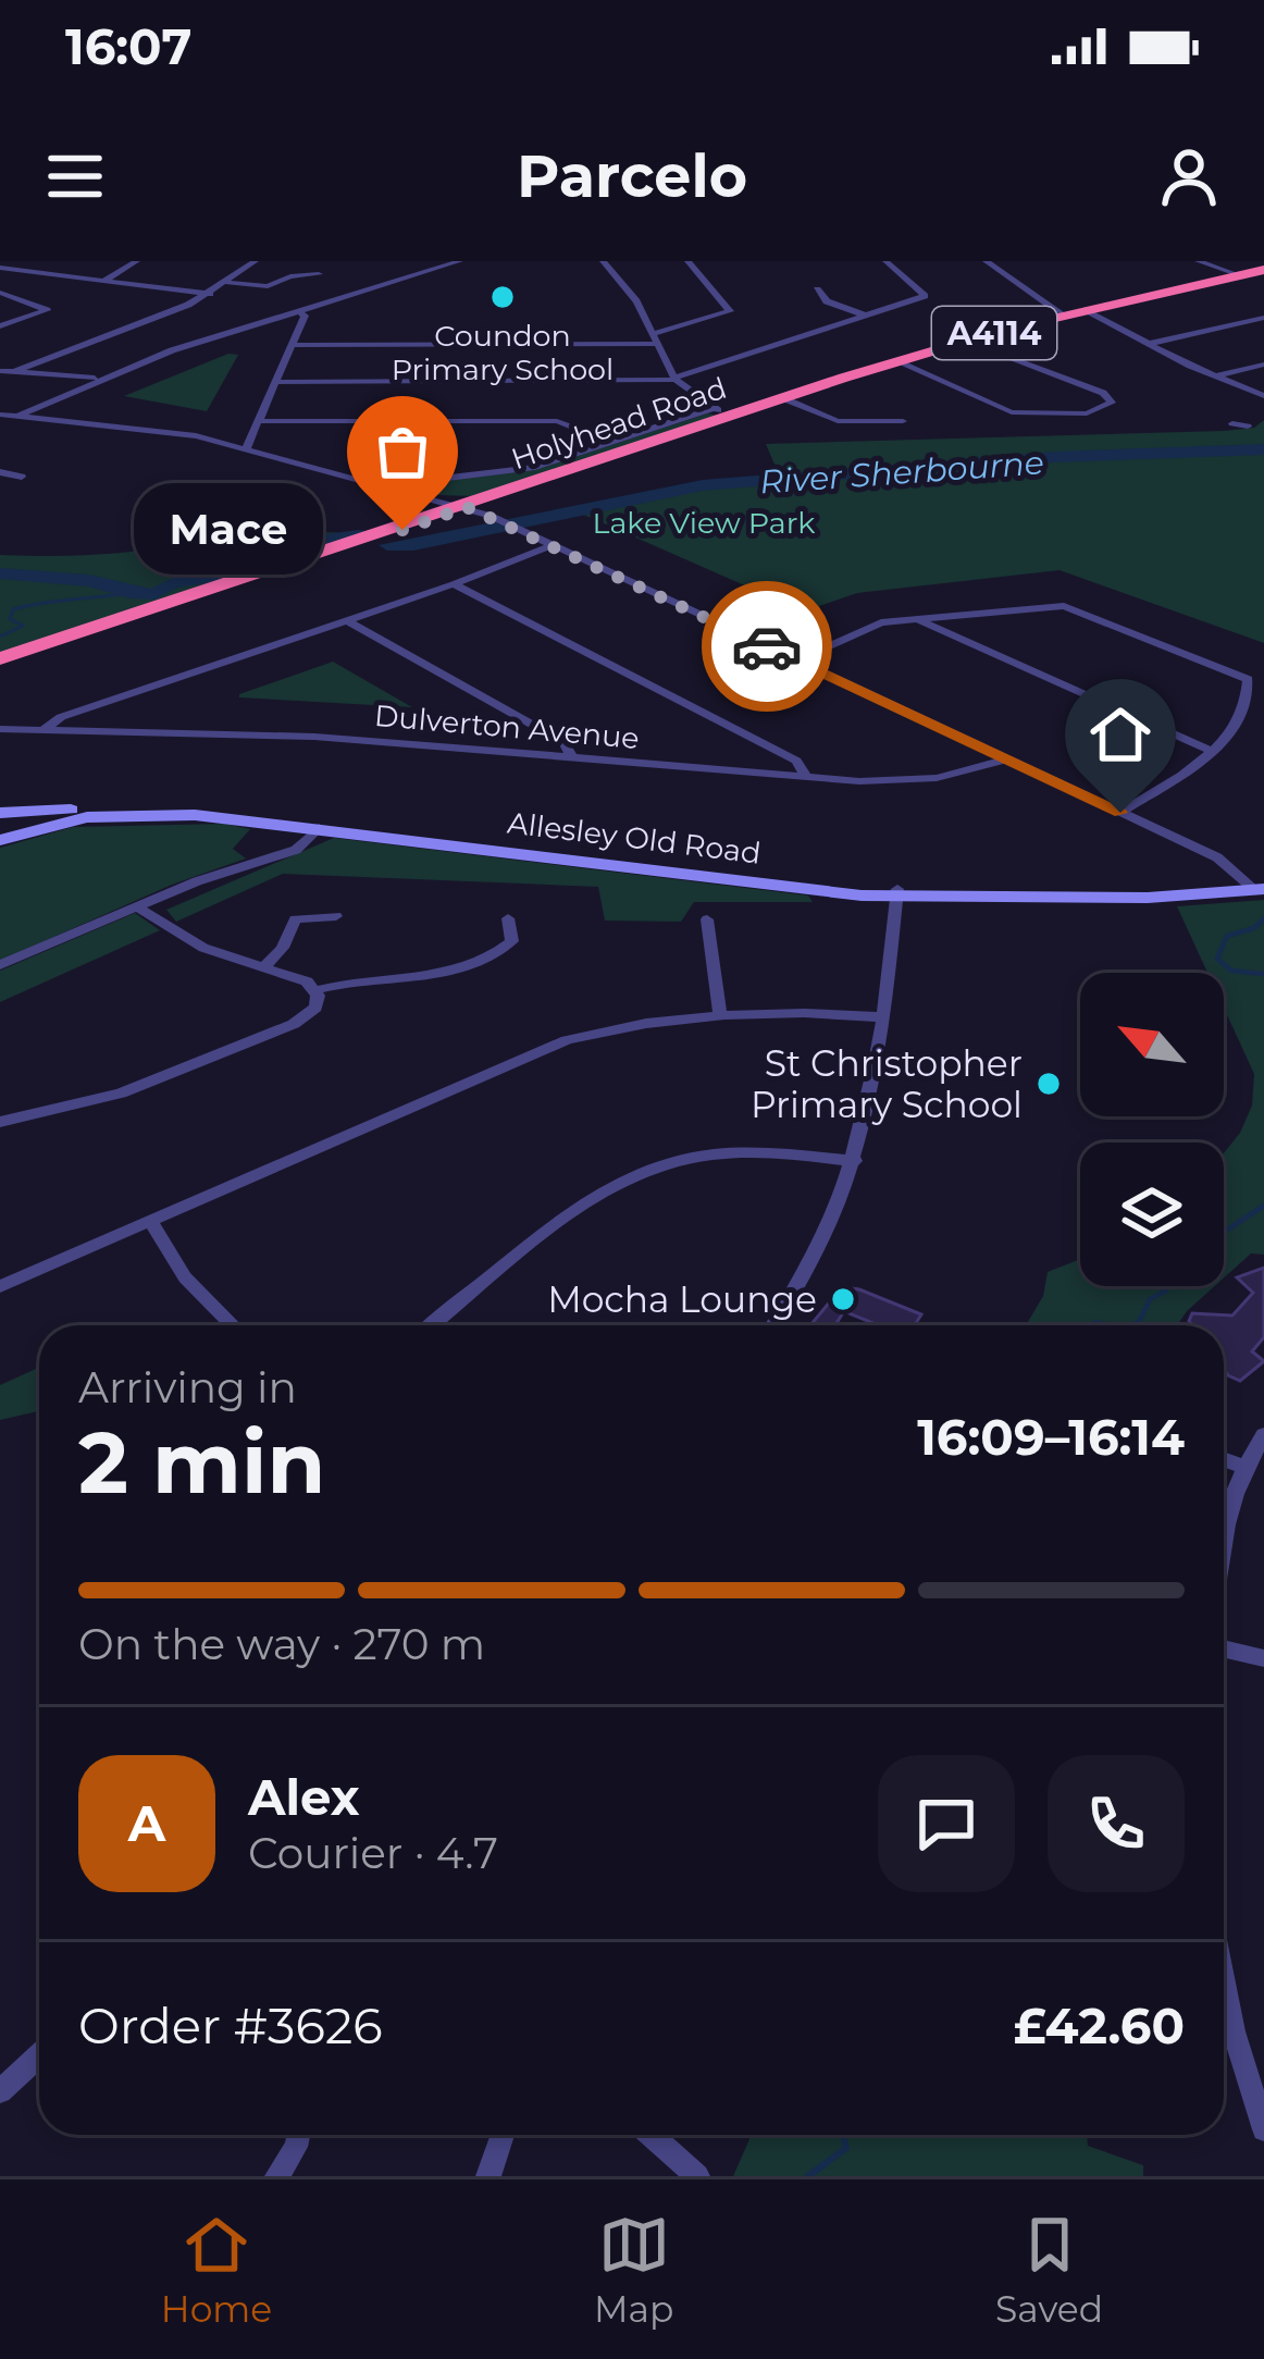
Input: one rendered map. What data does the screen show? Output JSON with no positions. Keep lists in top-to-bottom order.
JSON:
{
  "streets": {
    "highway": ["A4114", "Holyhead Road"],
    "main road": ["Allesley Old Road"],
    "street": ["Dulverton Avenue"]
  },
  "water": ["River Sherbourne"],
  "parks": ["Lake View Park"],
  "places": [
    "Coundon Primary School",
    "Mace",
    "St Christopher Primary School",
    "Mocha Lounge"
  ],
  "north": "top left",
  "page": {
    "status": "16:07",
    "header": "Parcelo",
    "bubble": "Mace",
    "heading": ["2 min", "Arriving in", "16:09–16:14"],
    "panel": [
      "Alex",
      "Courier · 4.7",
      "Order #3626",
      "£42.60"
    ],
    "bar": "On the way · 270 m",
    "round": "A",
    "tabs": ["Home", "Map", "Saved"]
  }
}
